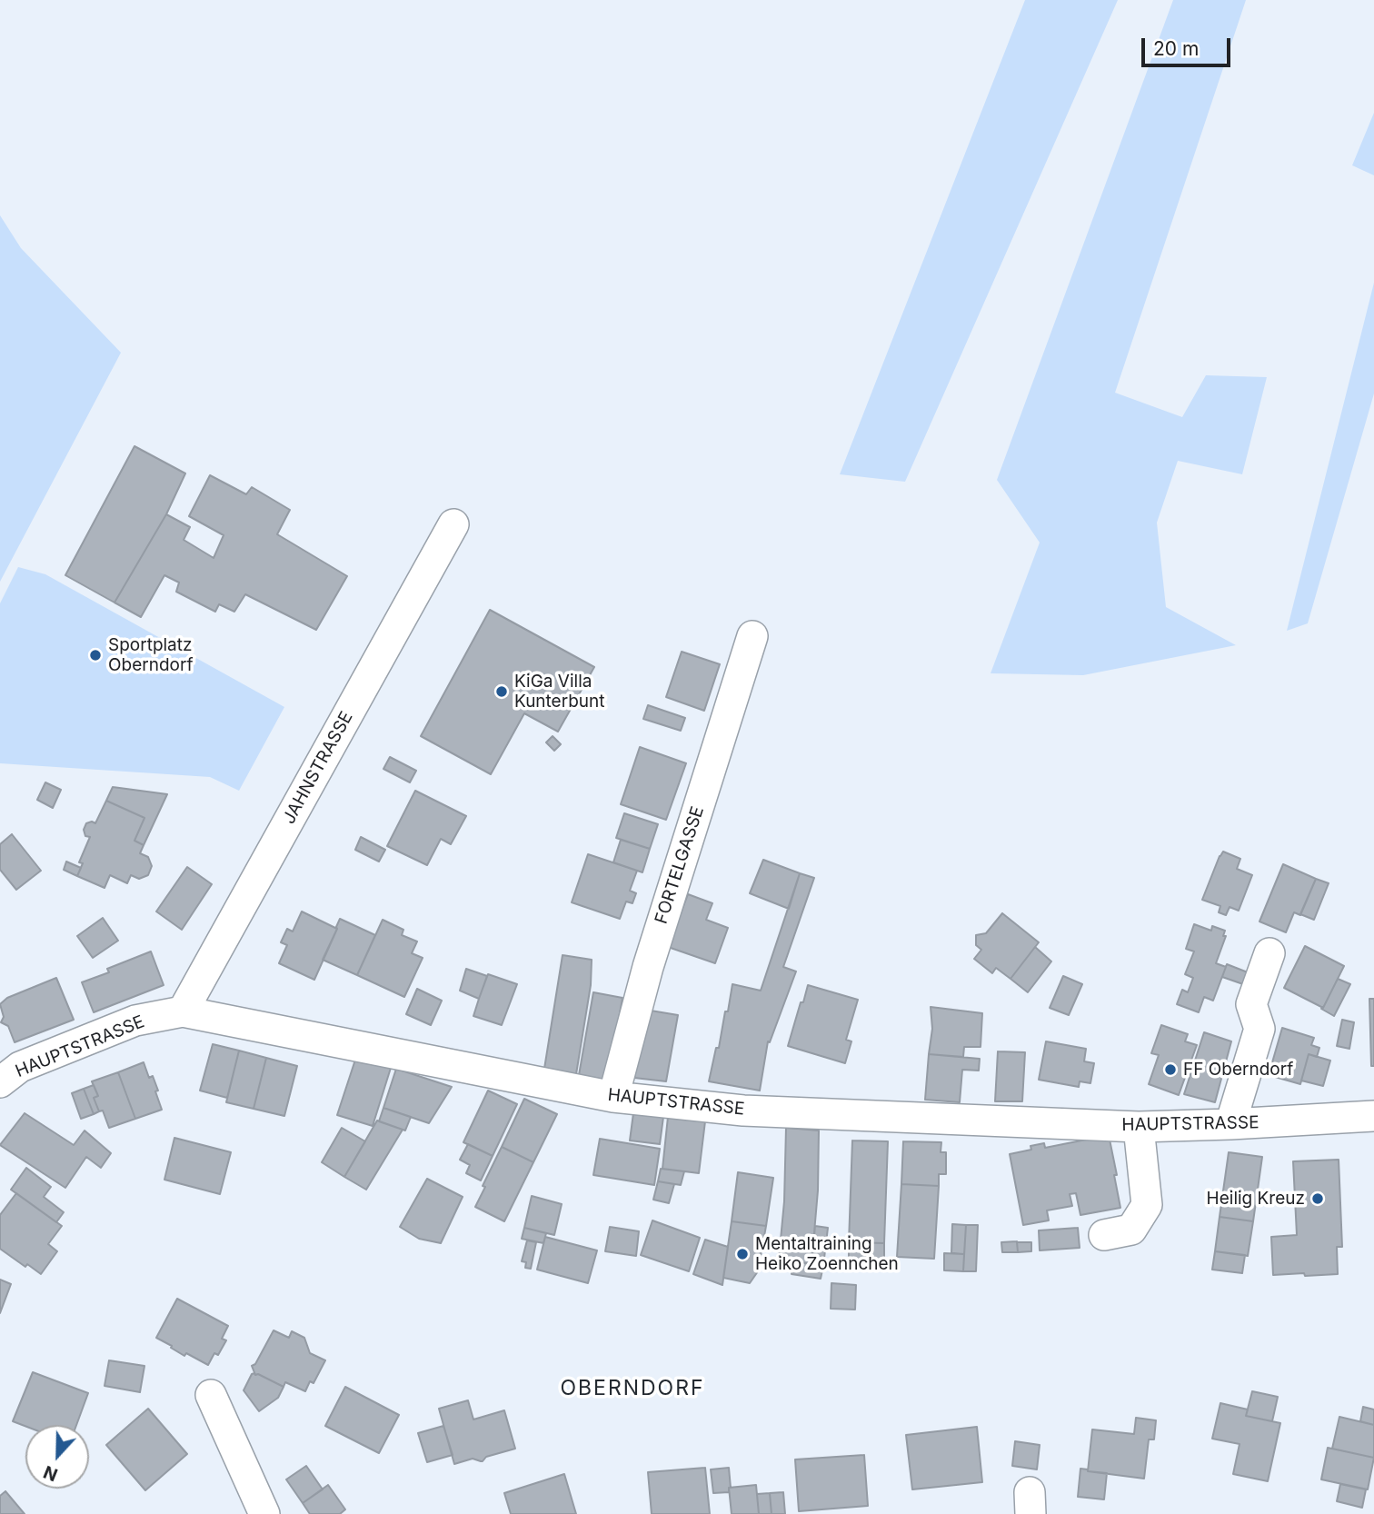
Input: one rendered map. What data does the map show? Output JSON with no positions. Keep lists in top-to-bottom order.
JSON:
{
  "streets": {
    "street": ["JAHNSTRASSE", "FORTELGASSE", "HAUPTSTRASSE"]
  },
  "crossings": [
    ["JAHNSTRASSE", "HAUPTSTRASSE"],
    ["FORTELGASSE", "HAUPTSTRASSE"]
  ],
  "districts": ["OBERNDORF"],
  "places": [
    "Sportplatz Oberndorf",
    "KiGa Villa Kunterbunt",
    "FF Oberndorf",
    "Heilig Kreuz",
    "Mentaltraining Heiko Zoennchen"
  ],
  "scale_bar": "20 m",
  "north": "bottom"
}
